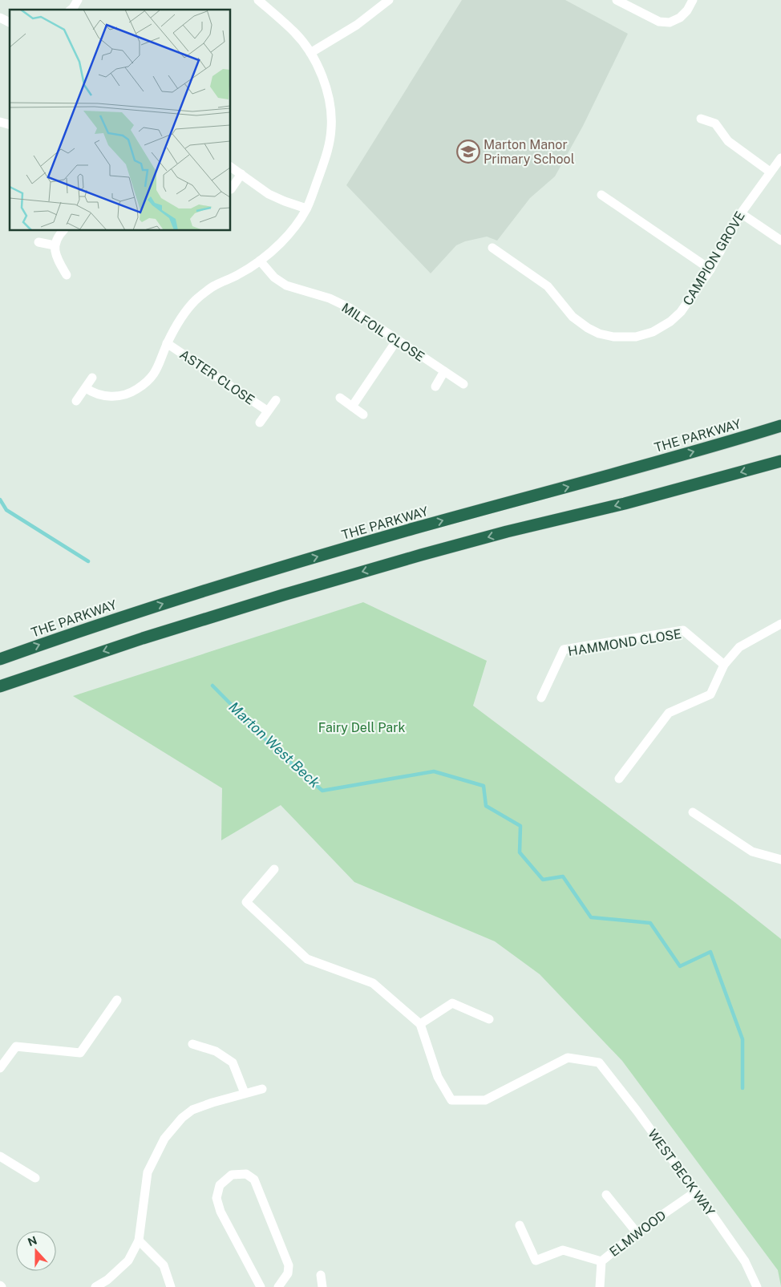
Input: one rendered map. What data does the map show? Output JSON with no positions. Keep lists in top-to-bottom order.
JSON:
{
  "streets": {
    "highway": ["THE PARKWAY"],
    "street": [
      "CAMPION GROVE",
      "MILFOIL CLOSE",
      "ASTER CLOSE",
      "HAMMOND CLOSE",
      "WEST BECK WAY",
      "ELMWOOD"
    ]
  },
  "crossings": [
    ["WEST BECK WAY", "ELMWOOD"]
  ],
  "water": ["Marton West Beck"],
  "parks": ["Fairy Dell Park"],
  "places": {
    "school or university": ["Marton Manor Primary School"]
  },
  "north": "top"
}
